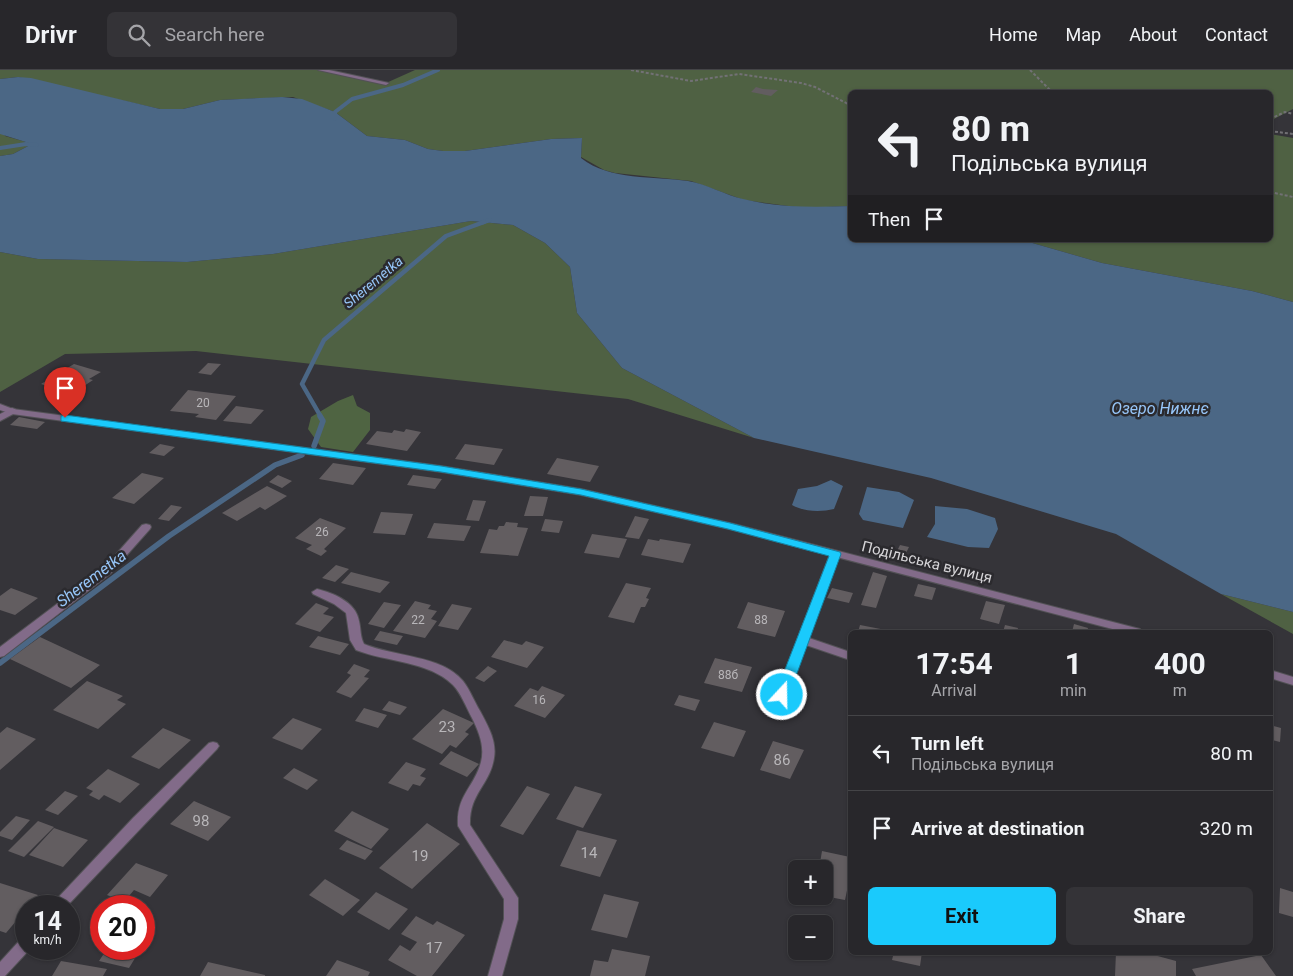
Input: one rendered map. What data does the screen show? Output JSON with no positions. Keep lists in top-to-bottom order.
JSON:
{
  "streets": {
    "street": ["Подільська вулиця"]
  },
  "water": ["Sheremetka", "Озеро Нижнє"],
  "house_numbers": [
    "20",
    "26",
    "22",
    "88",
    "88б",
    "16",
    "23",
    "86",
    "98",
    "14",
    "19",
    "17"
  ],
  "page": {
    "header": "Drivr",
    "search": "Search here",
    "nav": [
      "Home",
      "Map",
      "About",
      "Contact"
    ],
    "turn": ["80 m", "Подільська вулиця"],
    "then": "Then",
    "eta": [
      "17:54",
      "Arrival",
      "1",
      "min",
      "400",
      "m"
    ],
    "list": [
      {
        "name": "Turn left",
        "note": "Подільська вулиця",
        "value": "80 m"
      },
      {
        "name": "Arrive at destination",
        "value": "320 m"
      }
    ],
    "map_buttons": ["+", "−"],
    "buttons": ["Exit", "Share"],
    "speed": "14 km/h",
    "limit": "20"
  }
}
